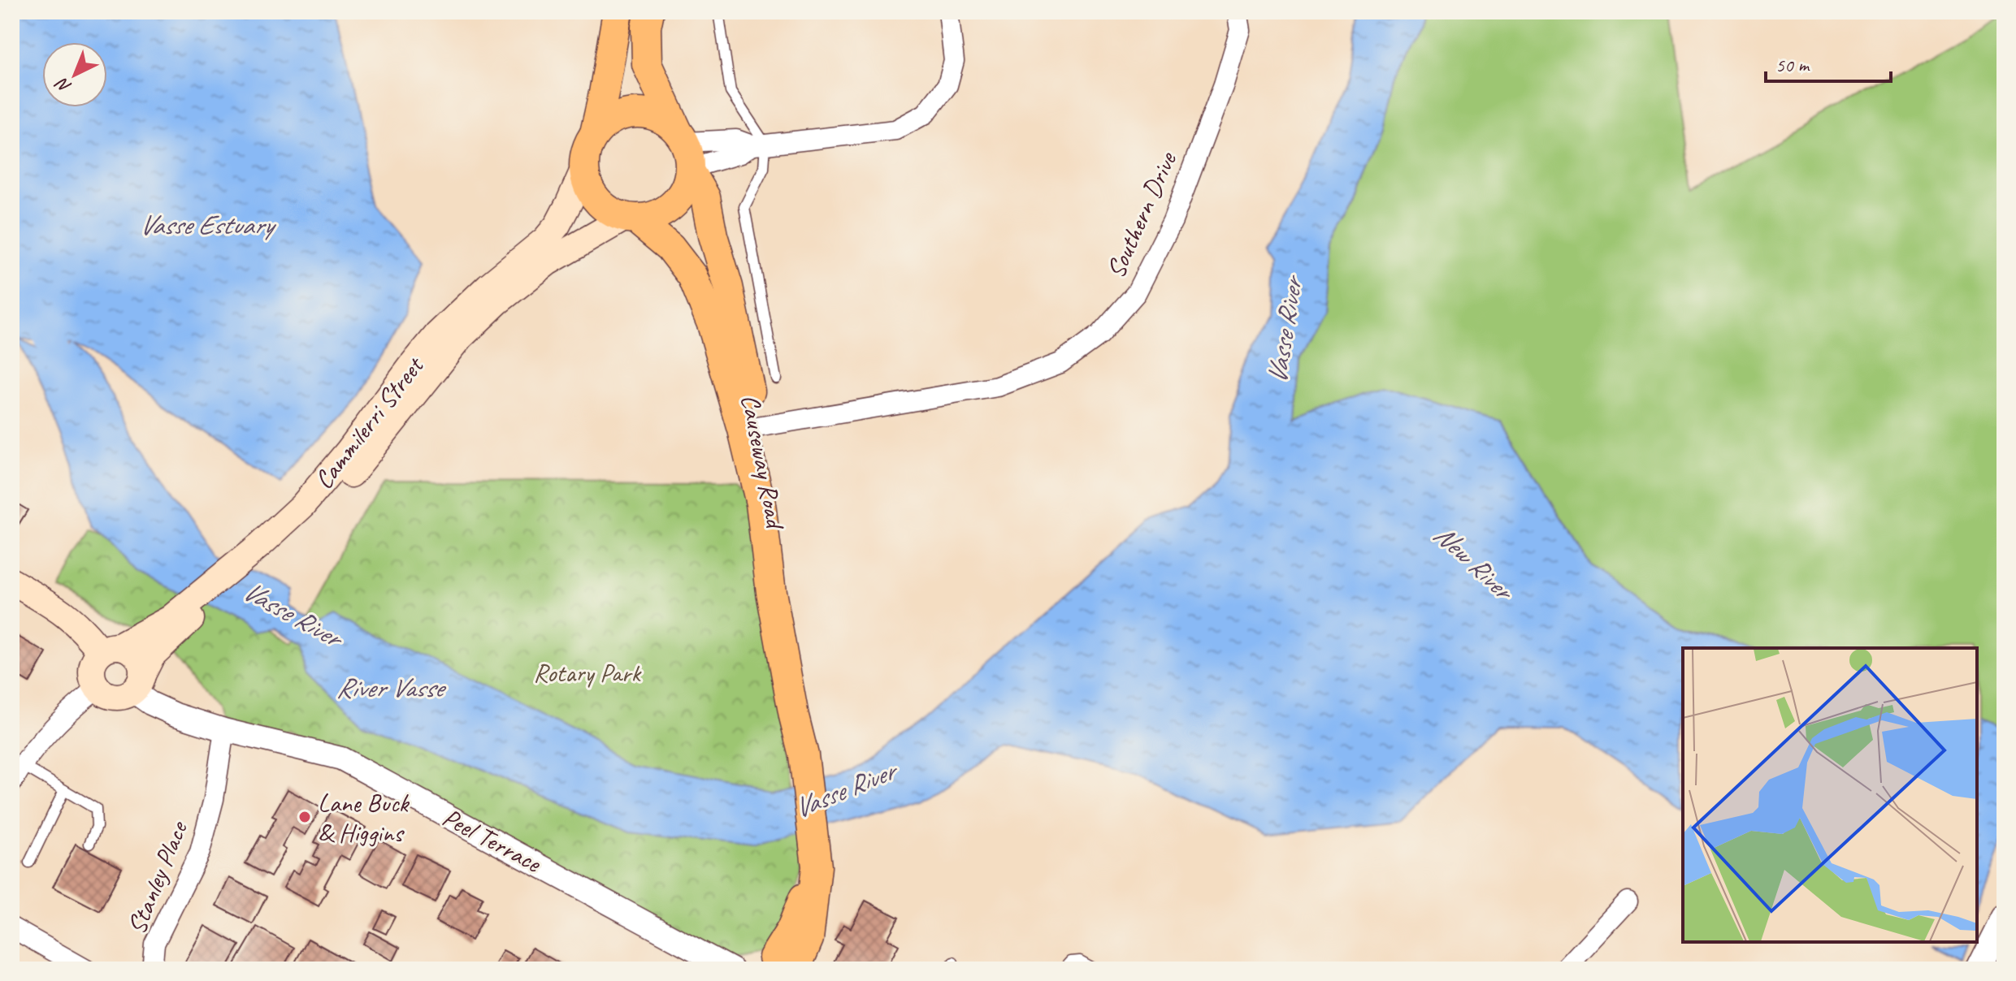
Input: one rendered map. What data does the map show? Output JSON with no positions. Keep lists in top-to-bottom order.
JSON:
{
  "streets": {
    "main road": ["Cammilerri Street", "Causeway Road"],
    "street": ["Southern Drive", "Peel Terrace", "Stanley Place"]
  },
  "crossings": [
    ["Southern Drive", "Causeway Road"],
    ["Cammilerri Street", "Causeway Road"],
    ["Cammilerri Street", "Peel Terrace"],
    ["Peel Terrace", "Stanley Place"]
  ],
  "water": [
    "Vasse Estuary",
    "Vasse River",
    "New River",
    "River Vasse"
  ],
  "parks": ["Rotary Park"],
  "places": ["Lane Buck & Higgins"],
  "scale_bar": "50 m",
  "north": "bottom left"
}
